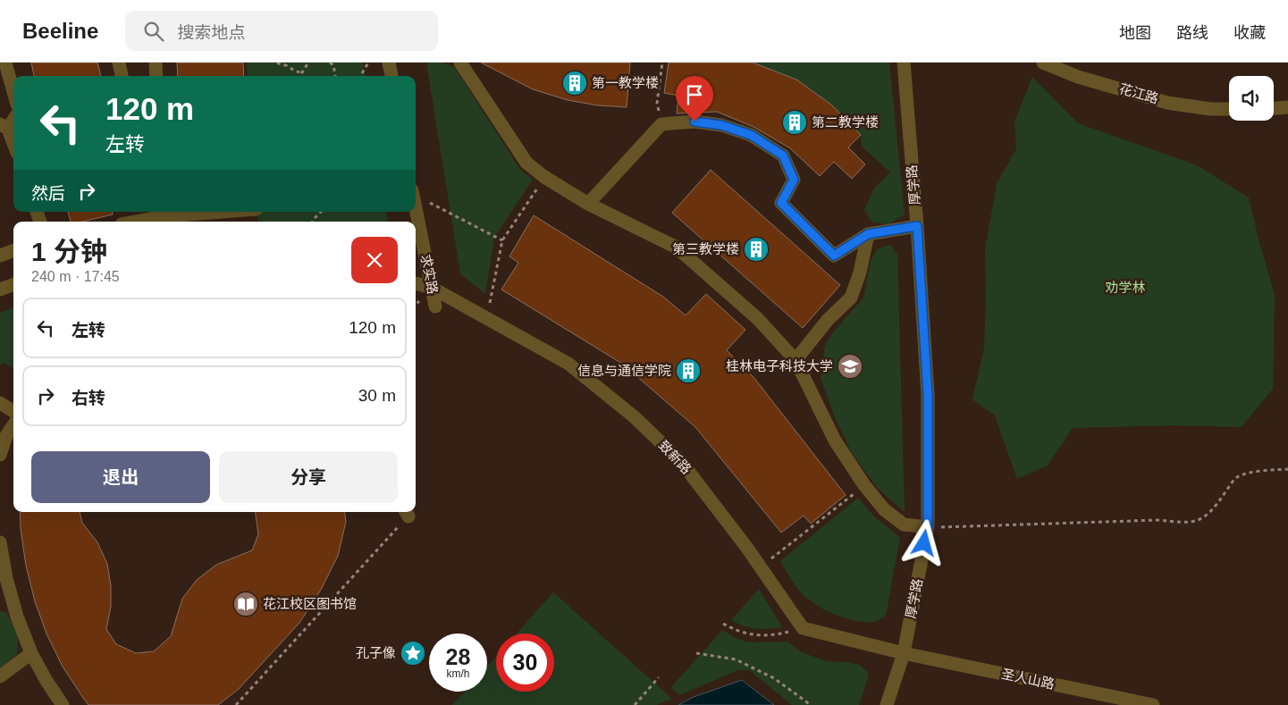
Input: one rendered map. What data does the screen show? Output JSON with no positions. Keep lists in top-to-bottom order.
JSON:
{
  "streets": {
    "street": [
      "花江路",
      "厚学路",
      "求实路",
      "致新路",
      "圣人山路"
    ]
  },
  "crossings": [
    ["厚学路", "圣人山路"],
    ["求实路", "致新路"]
  ],
  "parks": ["劝学林"],
  "places": {
    "building": [
      "第一教学楼",
      "第二教学楼",
      "第三教学楼",
      "信息与通信学院"
    ],
    "school or university": ["桂林电子科技大学"],
    "library": ["花江校区图书馆"],
    "place": ["孔子像"]
  },
  "page": {
    "header": "Beeline",
    "search": "搜索地点",
    "nav": ["地图", "路线", "收藏"],
    "turn": ["120 m", "左转"],
    "then": "然后",
    "heading": ["1 分钟", "240 m · 17:45"],
    "list": [
      {
        "name": "左转",
        "value": "120 m"
      },
      {
        "name": "右转",
        "value": "30 m"
      }
    ],
    "buttons": ["退出", "分享"],
    "speed": "28 km/h",
    "limit": "30"
  }
}
